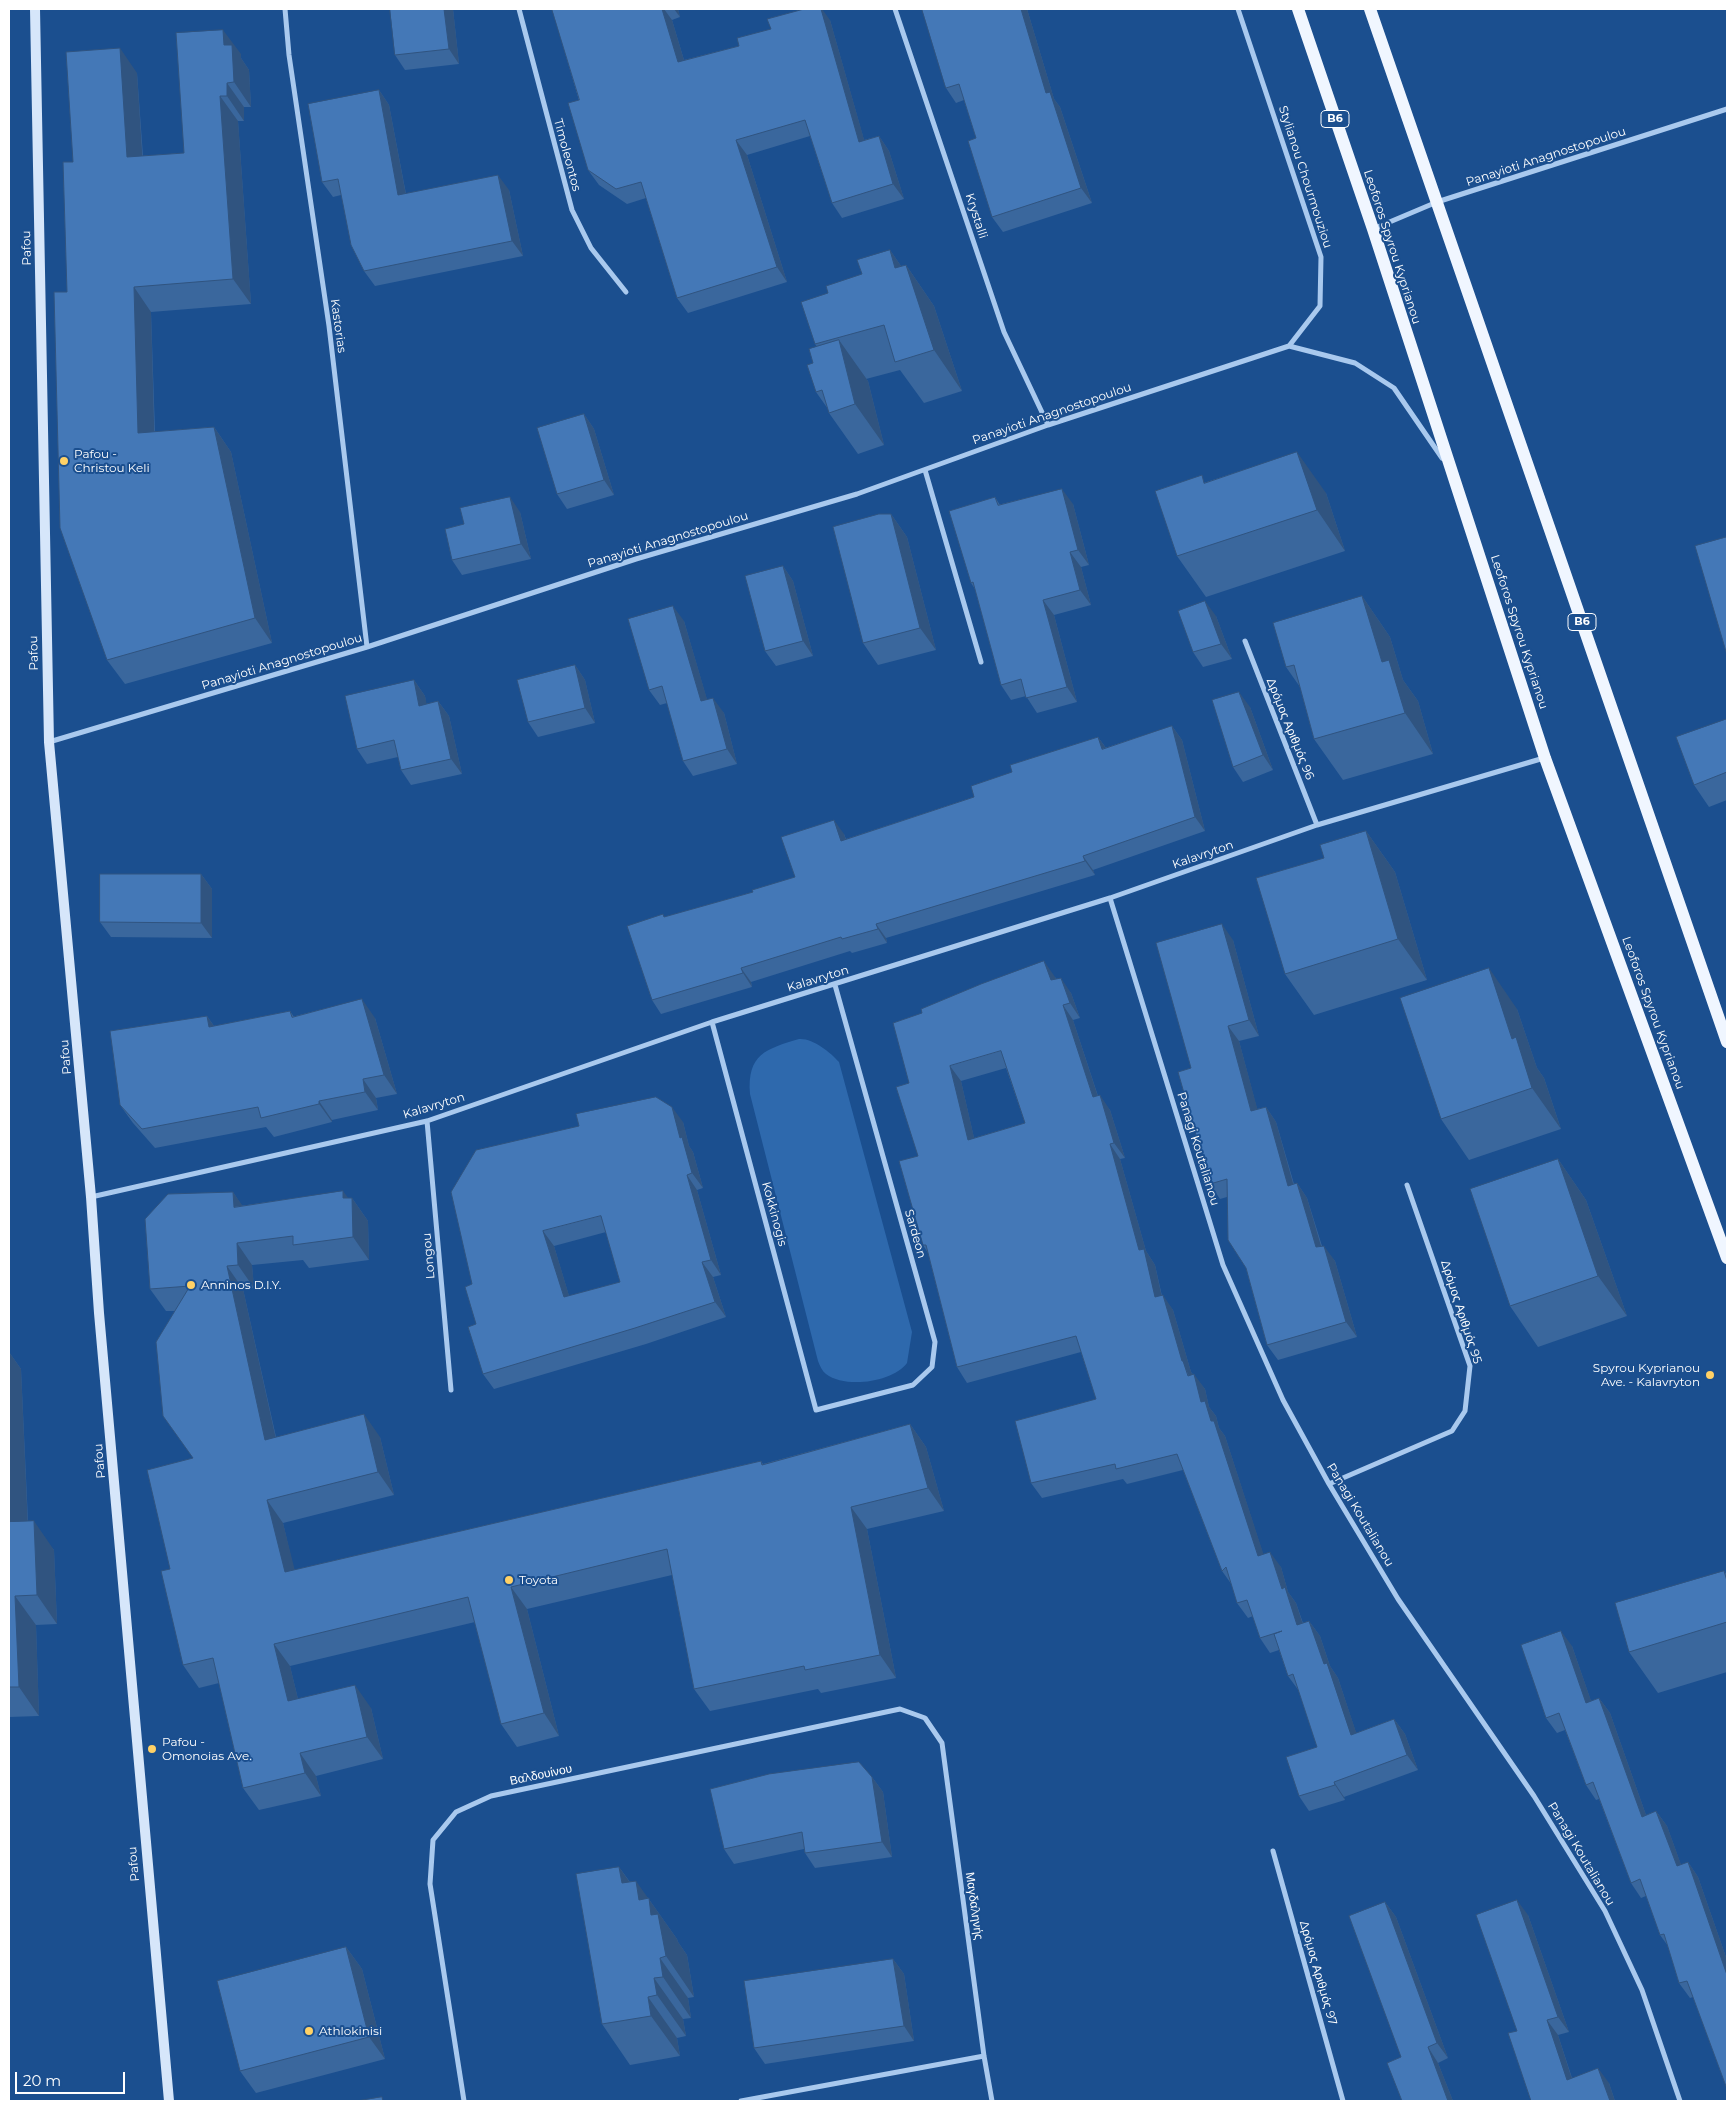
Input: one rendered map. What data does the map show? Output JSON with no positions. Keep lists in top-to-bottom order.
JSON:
{
  "streets": {
    "main road": ["B6", "Leoforos Spyrou Kyprianou", "Pafou"],
    "street": [
      "Timoleontos",
      "Panayioti Anagnostopoulou",
      "Stylianou Chourmouziou",
      "Krystalli",
      "Kastorias",
      "Δρόμος Αριθμός 96",
      "Kalavryton",
      "Panagi Koutalianou",
      "Kokkinogis",
      "Sardeon",
      "Longou",
      "Δρόμος Αριθμός 95",
      "Βαλδουίνου",
      "Μαγδαληνής",
      "Δρόμος Αριθμός 97"
    ]
  },
  "crossings": [
    ["B6", "Panayioti Anagnostopoulou"],
    ["Panayioti Anagnostopoulou", "Stylianou Chourmouziou"],
    ["Panayioti Anagnostopoulou", "Krystalli"],
    ["Panayioti Anagnostopoulou", "Leoforos Spyrou Kyprianou"],
    ["Panayioti Anagnostopoulou", "Pafou"],
    ["Panayioti Anagnostopoulou", "Kastorias"],
    ["Leoforos Spyrou Kyprianou", "Kalavryton"],
    ["Pafou", "Kalavryton"],
    ["Δρόμος Αριθμός 96", "Kalavryton"],
    ["Kalavryton", "Panagi Koutalianou"],
    ["Kalavryton", "Kokkinogis"],
    ["Kalavryton", "Sardeon"],
    ["Kalavryton", "Longou"],
    ["Panagi Koutalianou", "Δρόμος Αριθμός 95"],
    ["Kokkinogis", "Sardeon"],
    ["Βαλδουίνου", "Μαγδαληνής"]
  ],
  "places": [
    "Pafou - Christou Keli",
    "Anninos D.I.Y.",
    "Spyrou Kyprianou Ave. - Kalavryton",
    "Toyota",
    "Pafou - Omonoias Ave.",
    "Athlokinisi"
  ],
  "scale_bar": "20 m"
}
